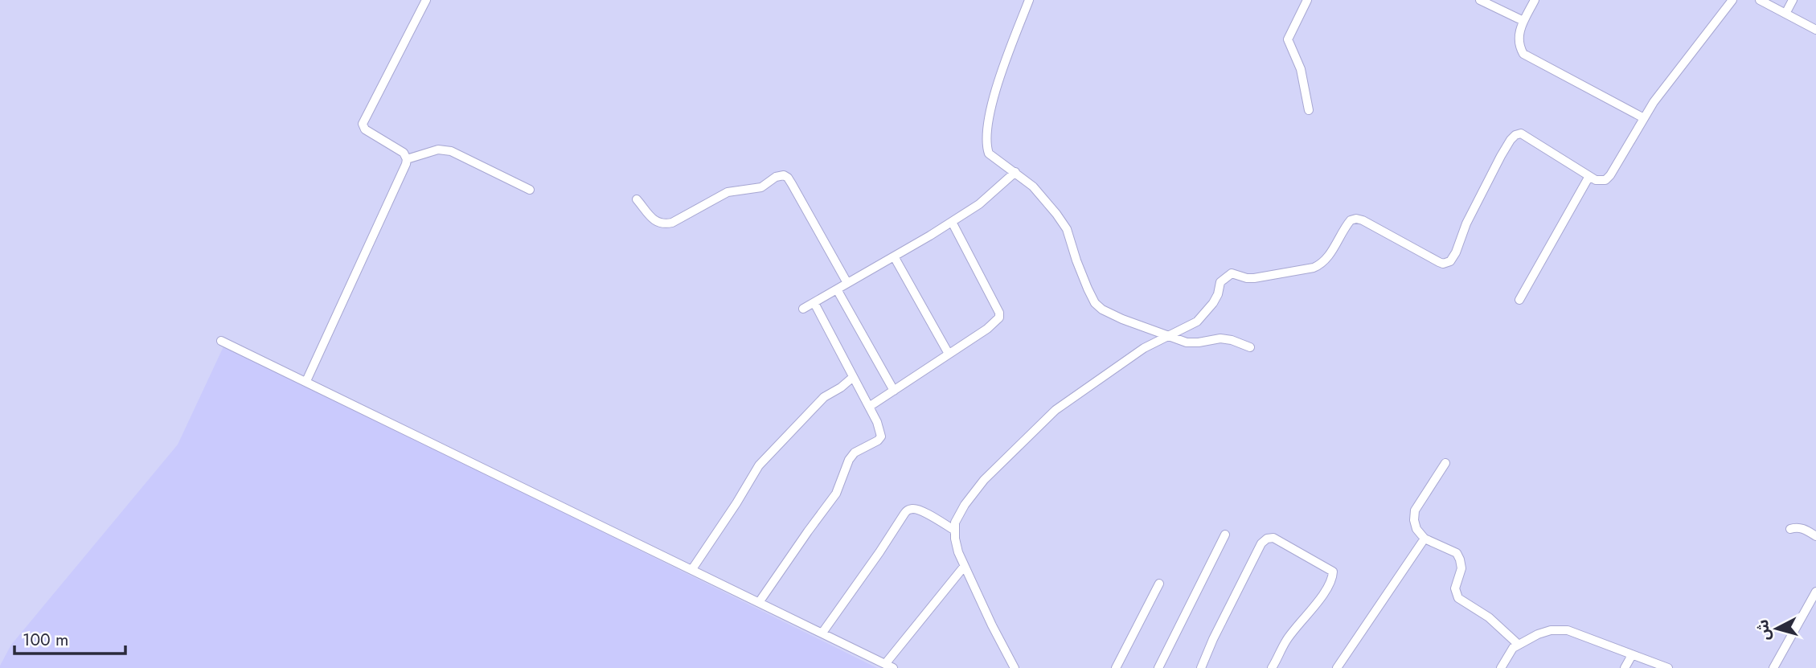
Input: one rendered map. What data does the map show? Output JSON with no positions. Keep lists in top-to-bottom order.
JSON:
{
  "scale_bar": "100 m",
  "north": "left"
}
